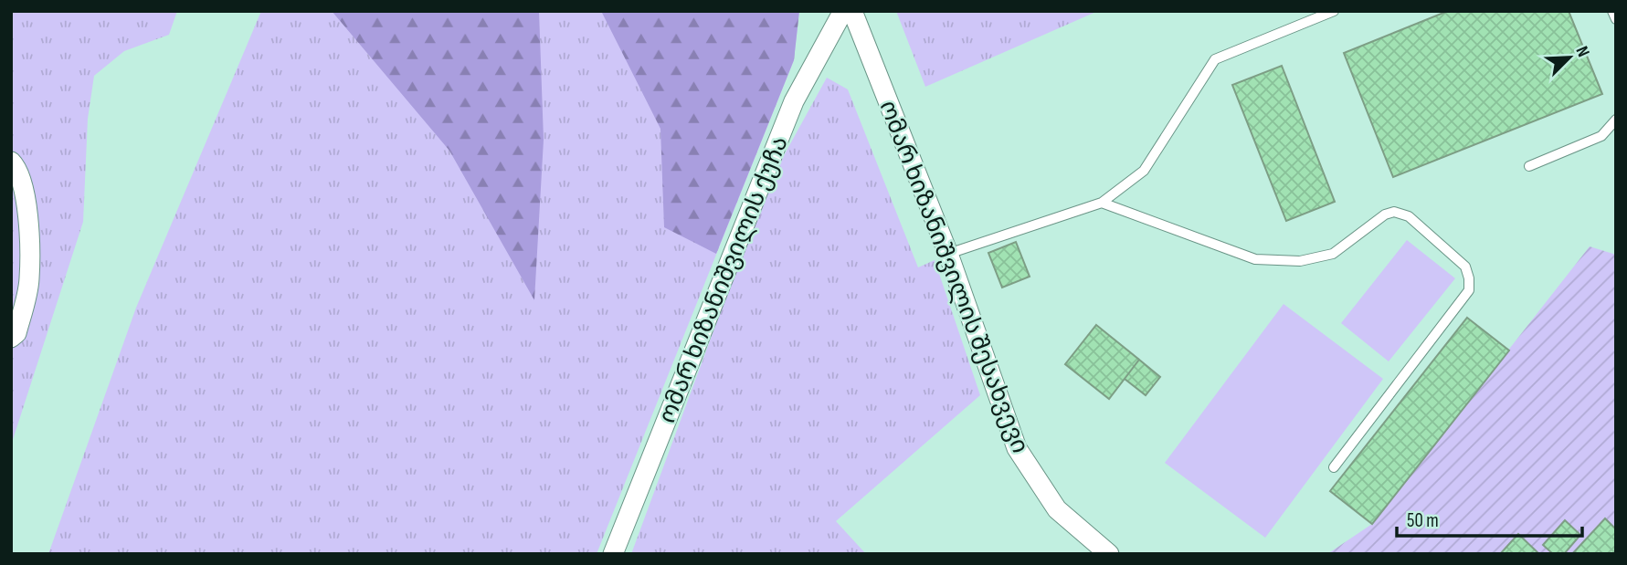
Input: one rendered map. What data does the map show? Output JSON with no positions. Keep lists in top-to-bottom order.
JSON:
{
  "streets": {
    "street": ["ომარ ხიზანიშვილის შესახვევი", "ომარ ხიზანიშვილის ქუჩა"]
  },
  "scale_bar": "50 m",
  "north": "top right"
}
